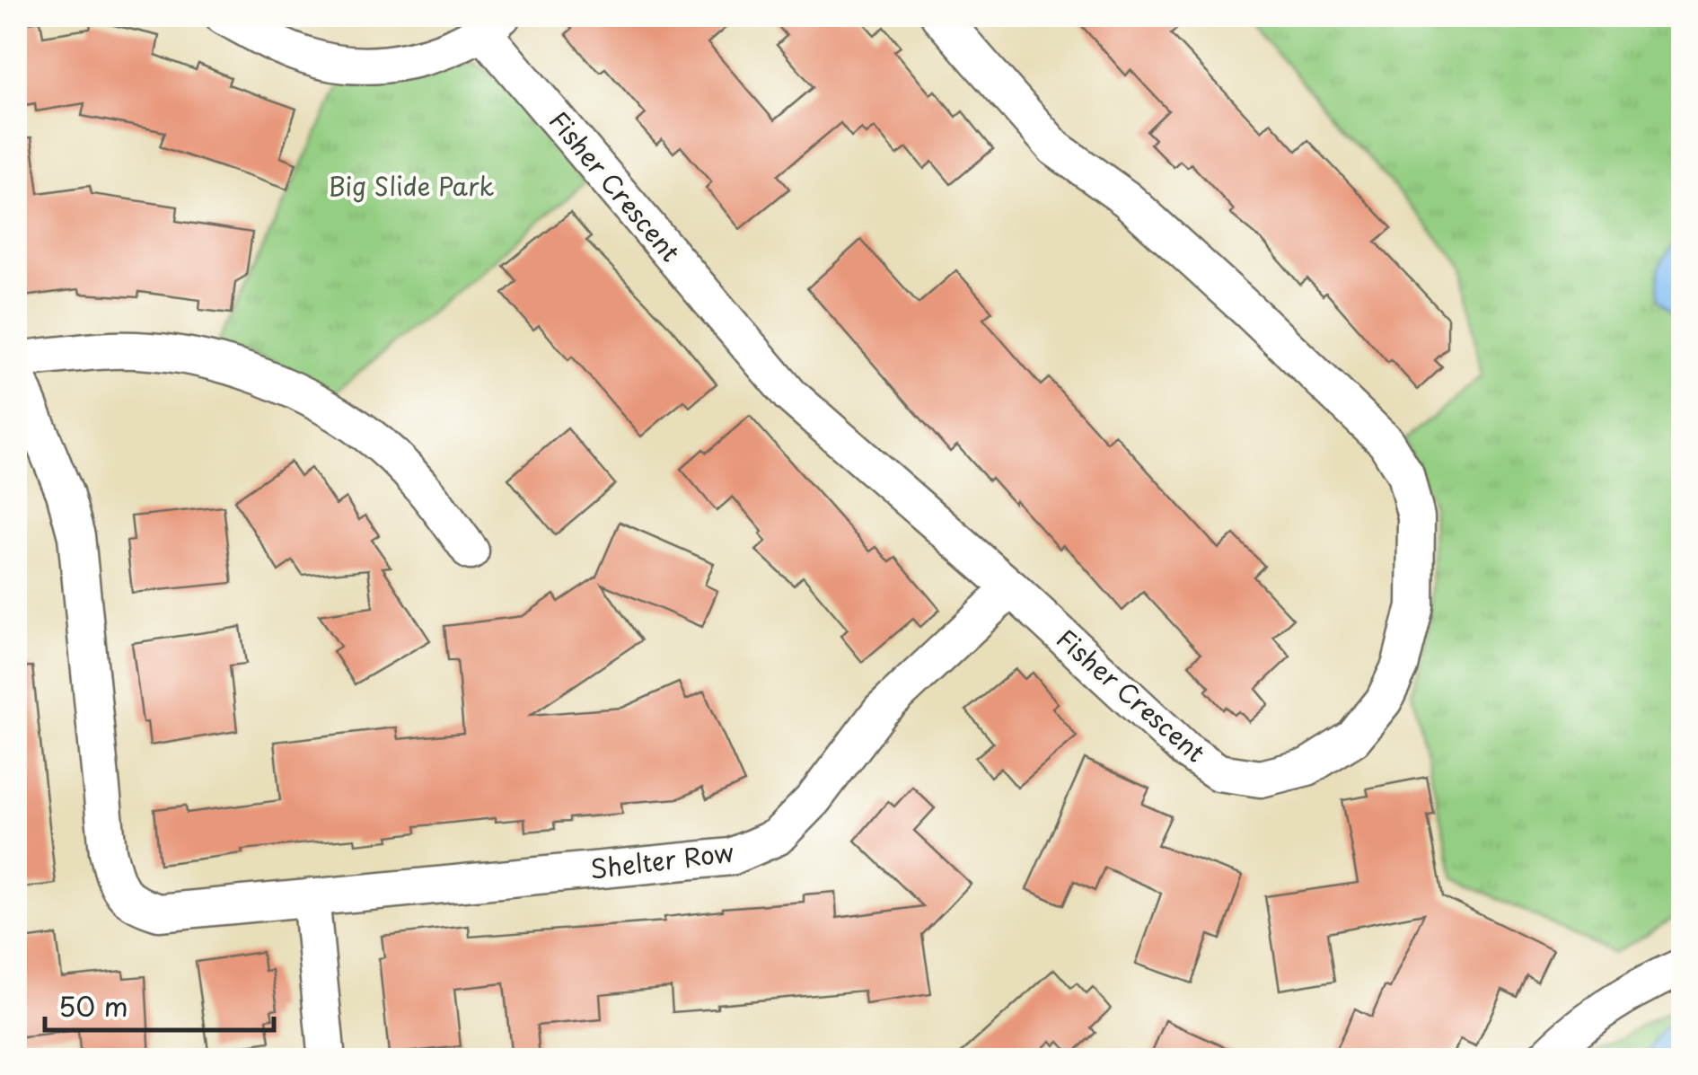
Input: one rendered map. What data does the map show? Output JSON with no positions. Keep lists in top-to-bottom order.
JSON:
{
  "streets": {
    "street": ["Fisher Crescent", "Shelter Row"]
  },
  "crossings": [
    ["Fisher Crescent", "Shelter Row"]
  ],
  "parks": ["Big Slide Park"],
  "scale_bar": "50 m"
}
